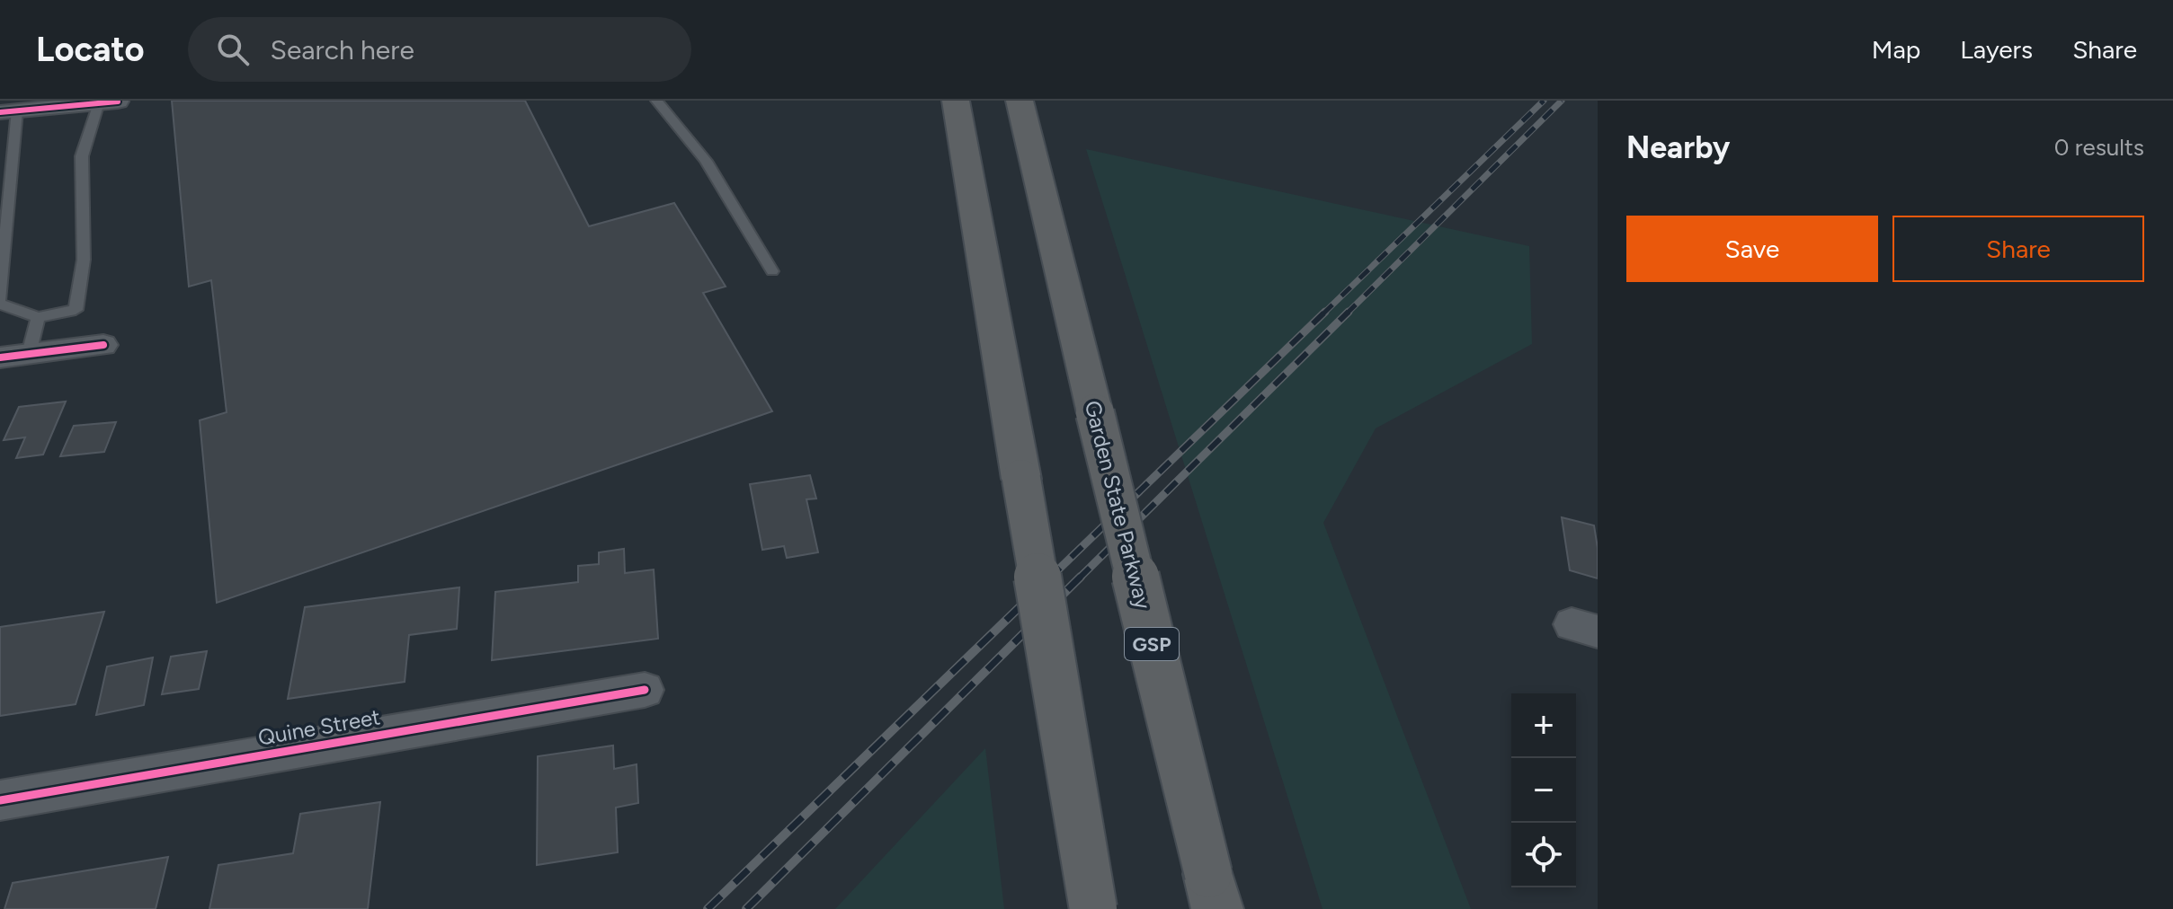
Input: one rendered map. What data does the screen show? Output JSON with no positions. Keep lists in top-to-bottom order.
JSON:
{
  "streets": {
    "highway": ["Garden State Parkway", "GSP"],
    "street": ["Quine Street"]
  },
  "page": {
    "header": "Locato",
    "search": "Search here",
    "nav": ["Map", "Layers", "Share"],
    "heading": ["Nearby", "0 results"],
    "buttons": ["Save", "Share"],
    "map_buttons": ["+", "−"]
  }
}
